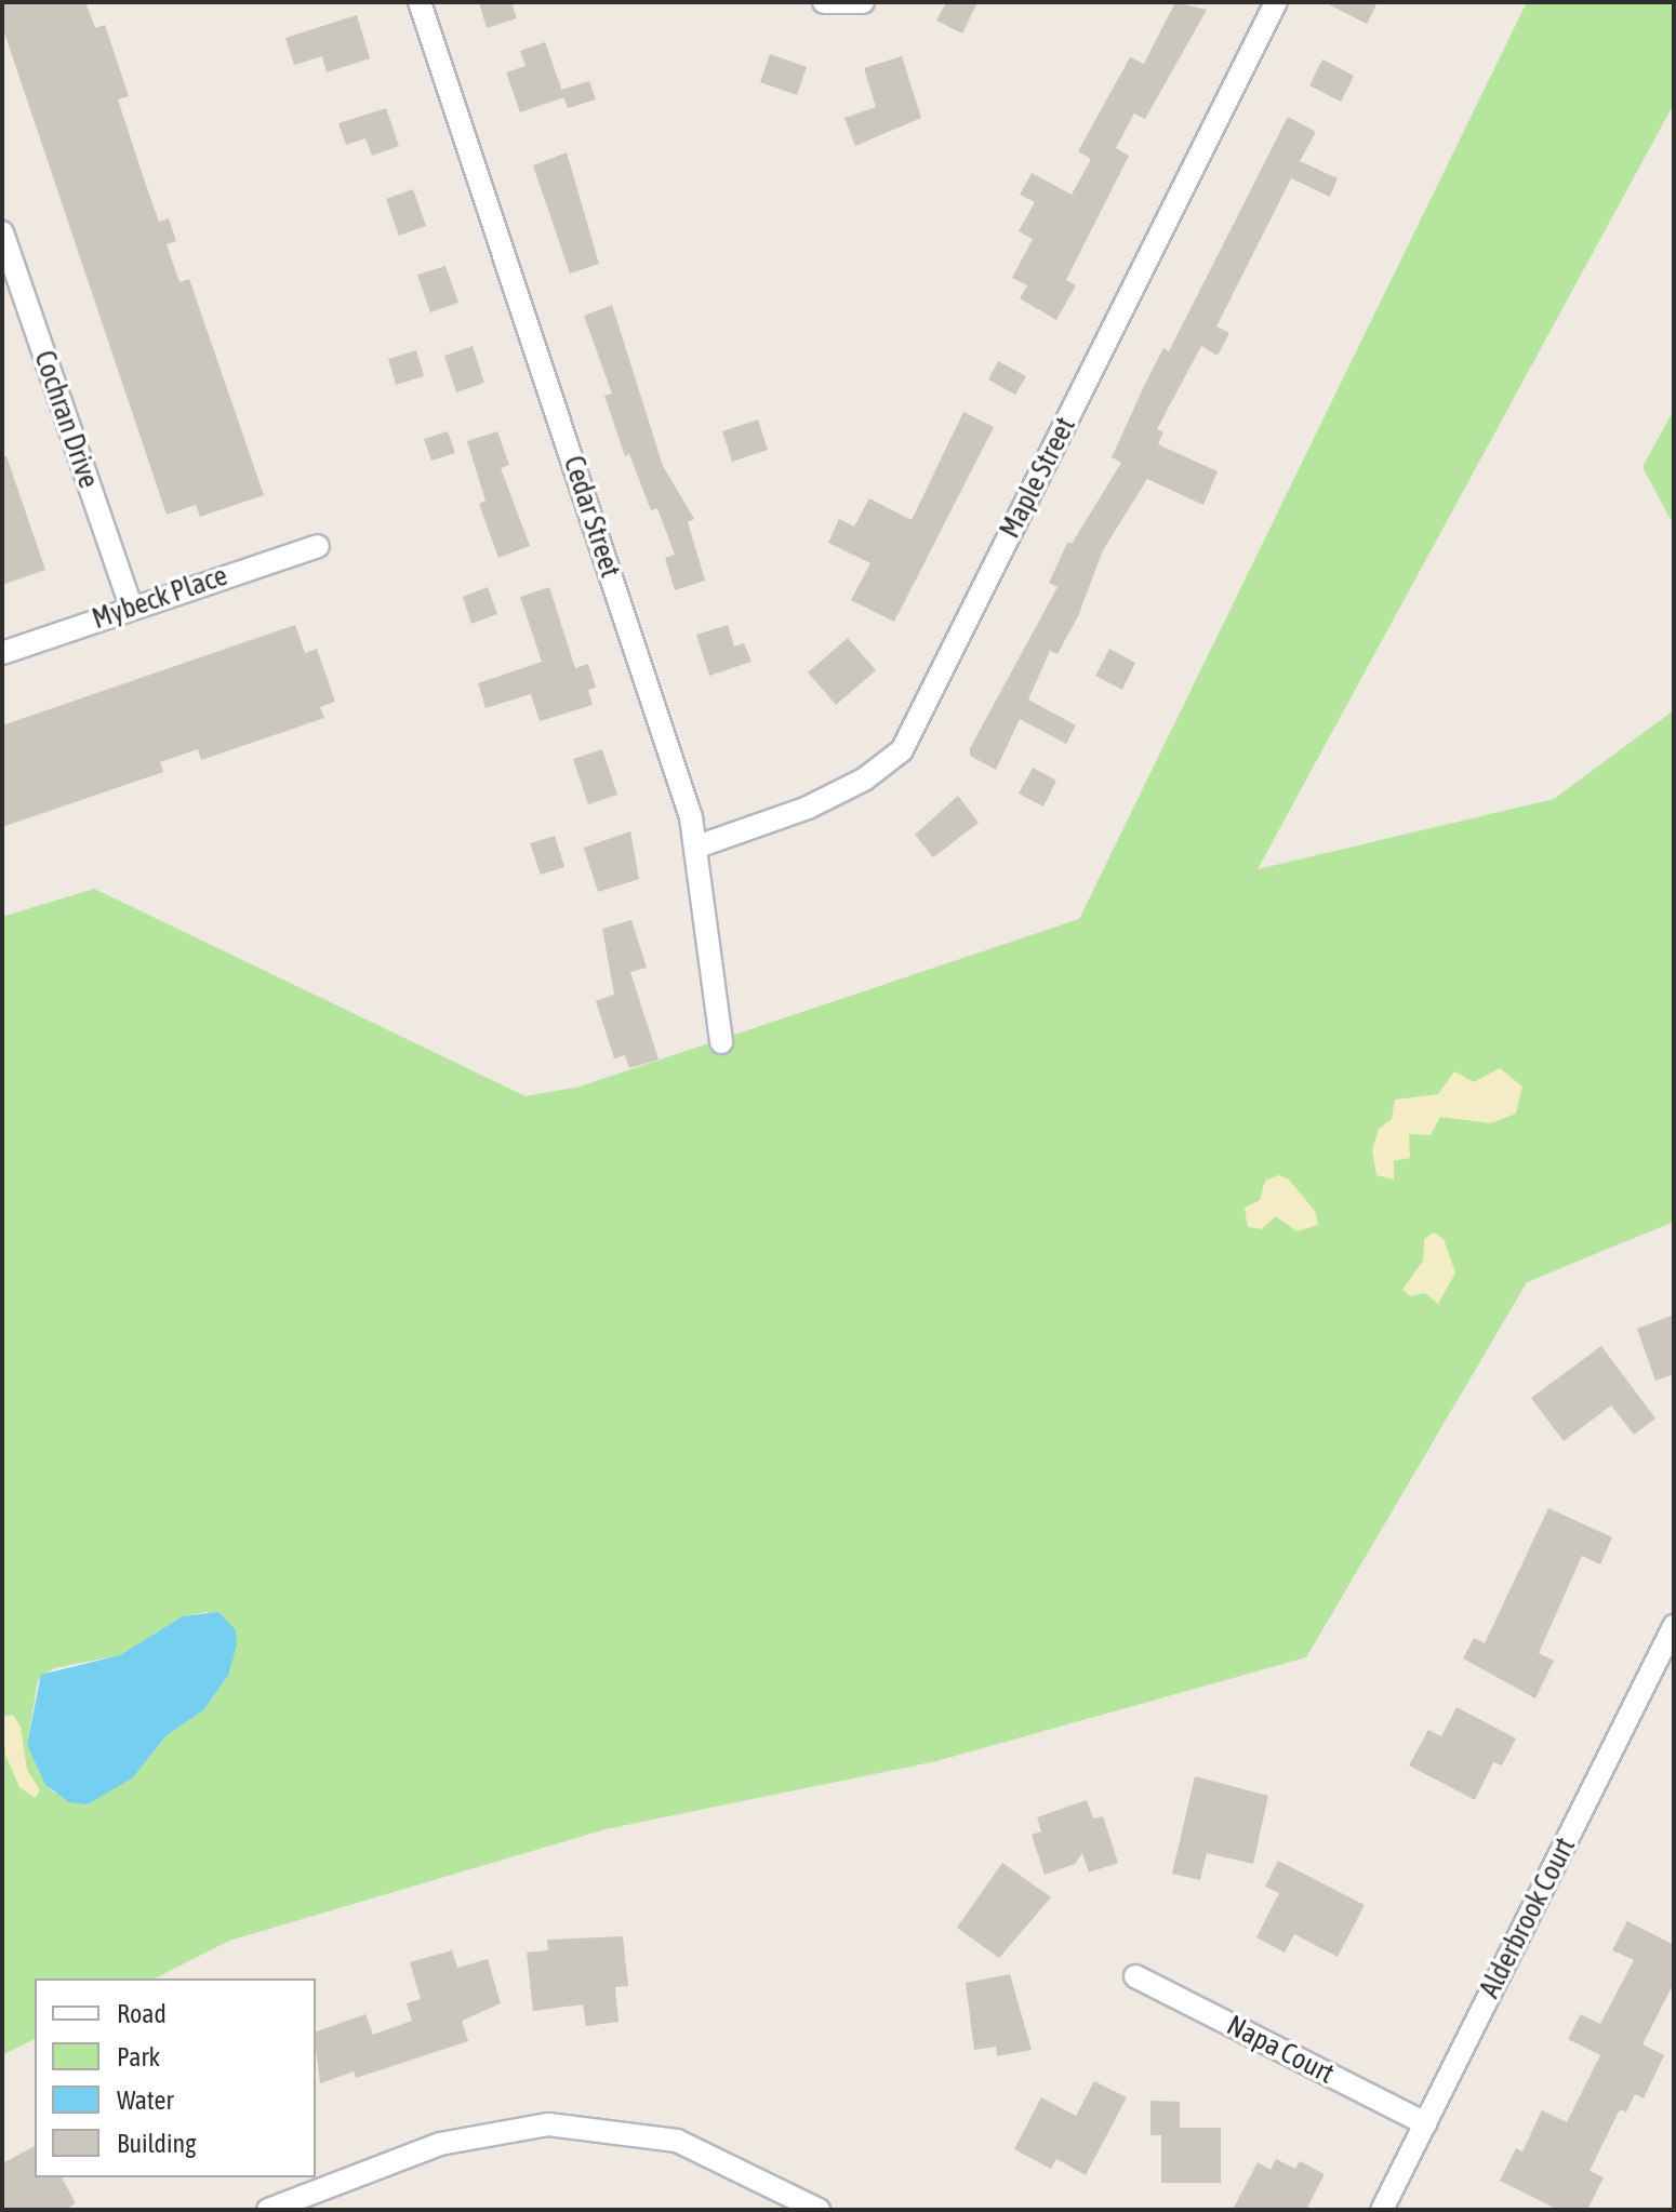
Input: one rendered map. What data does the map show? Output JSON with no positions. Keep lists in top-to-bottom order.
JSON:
{
  "streets": {
    "street": [
      "Cochran Drive",
      "Maple Street",
      "Cedar Street",
      "Mybeck Place",
      "Alderbrook Court",
      "Napa Court"
    ]
  },
  "crossings": [
    ["Cochran Drive", "Mybeck Place"],
    ["Maple Street", "Cedar Street"],
    ["Alderbrook Court", "Napa Court"]
  ],
  "legend": [
    "Road",
    "Park",
    "Water",
    "Building"
  ]
}
